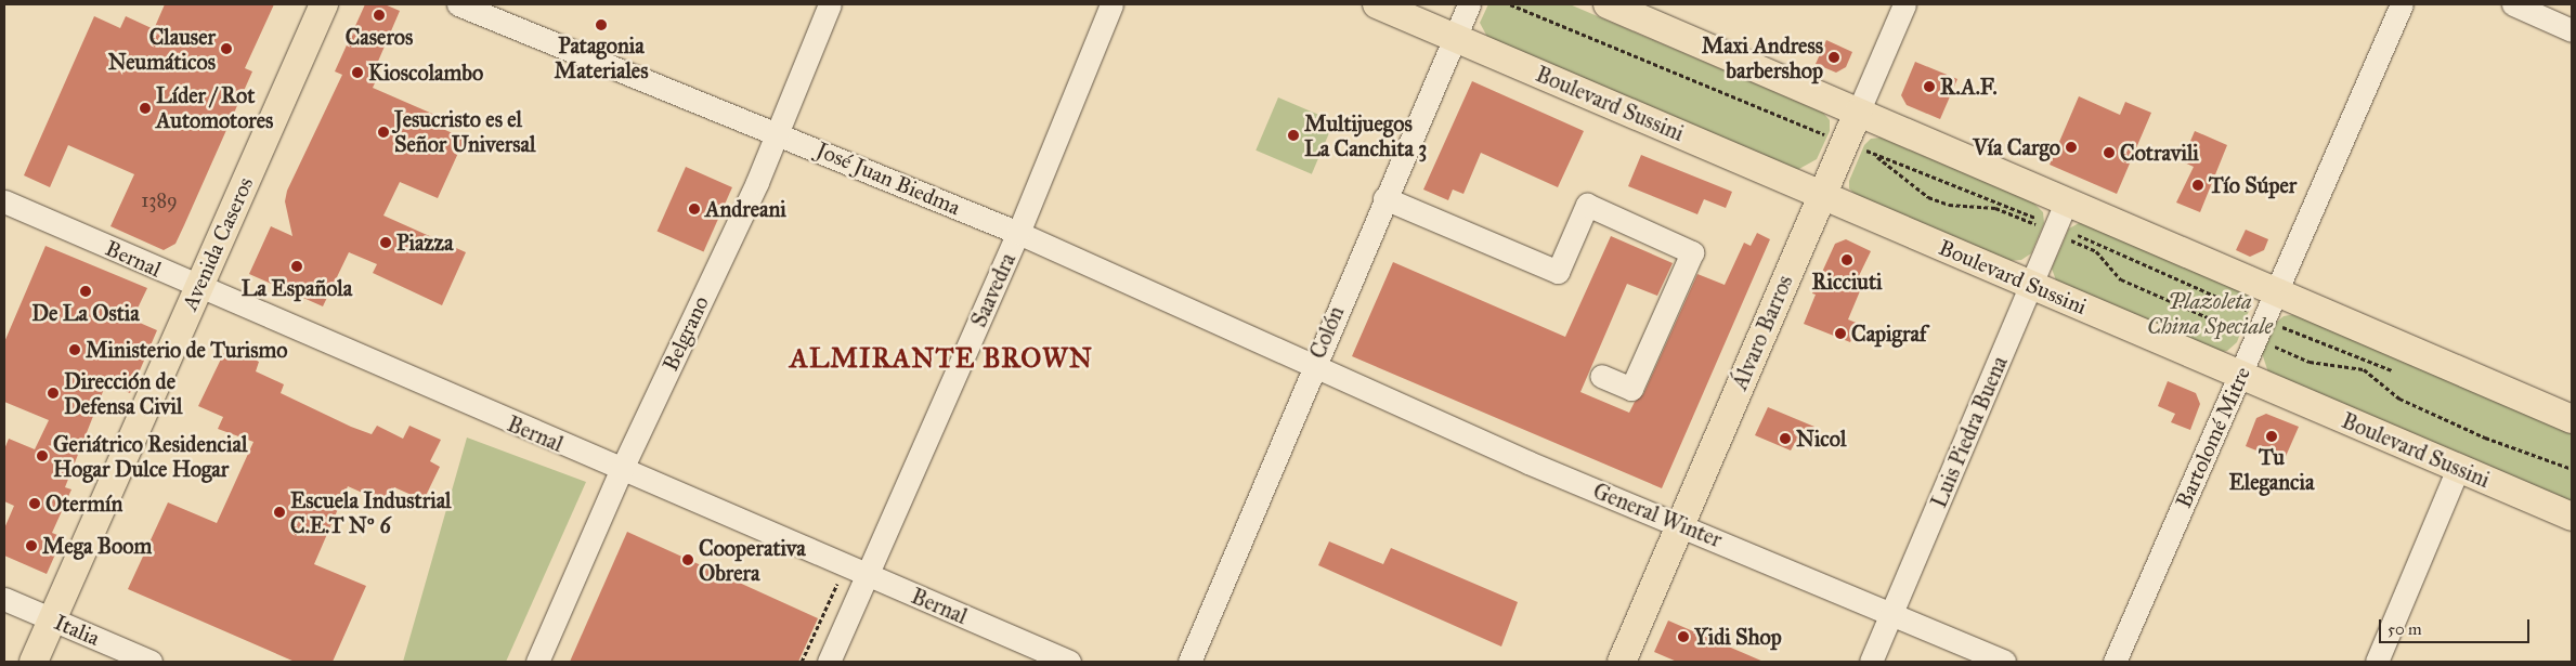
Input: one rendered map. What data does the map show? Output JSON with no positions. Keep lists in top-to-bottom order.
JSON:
{
  "streets": {
    "main road": ["Boulevard Sussini", "Avenida Caseros", "Álvaro Barros"],
    "street": [
      "José Juan Biedma",
      "Bernal",
      "Saavedra",
      "Colón",
      "Belgrano",
      "Luis Piedra Buena",
      "Bartolomé Mitre",
      "General Winter",
      "Italia"
    ]
  },
  "crossings": [
    ["Boulevard Sussini", "Colón"],
    ["Boulevard Sussini", "Álvaro Barros"],
    ["Boulevard Sussini", "Luis Piedra Buena"],
    ["Boulevard Sussini", "Bartolomé Mitre"],
    ["José Juan Biedma", "Saavedra"],
    ["José Juan Biedma", "Colón"],
    ["José Juan Biedma", "Belgrano"],
    ["José Juan Biedma", "General Winter"],
    ["Avenida Caseros", "Bernal"],
    ["Avenida Caseros", "Italia"],
    ["Bernal", "Saavedra"],
    ["Bernal", "Belgrano"],
    ["Colón", "General Winter"],
    ["Álvaro Barros", "General Winter"],
    ["Luis Piedra Buena", "General Winter"]
  ],
  "districts": ["ALMIRANTE BROWN"],
  "parks": ["Plazoleta China Speciale"],
  "places": [
    "Caseros",
    "Patagonia Materiales",
    "Clauser Neumáticos",
    "Maxi Andress barbershop",
    "Kioscolambo",
    "R.A.F.",
    "Líder / Rot Automotores",
    "Jesucristo es el Señor Universal",
    "Multijuegos La Canchita 3",
    "Vía Cargo",
    "Cotravili",
    "Tío Súper",
    "Andreani",
    "Piazza",
    "Ricciuti",
    "La Española",
    "De La Ostia",
    "Capigraf",
    "Ministerio de Turismo",
    "Dirección de Defensa Civil",
    "Tu Elegancia",
    "Nicol",
    "Geriátrico Residencial Hogar Dulce Hogar",
    "Otermín",
    "Escuela Industrial C.E.T Nº 6",
    "Mega Boom",
    "Cooperativa Obrera",
    "Yidi Shop"
  ],
  "house_numbers": ["1389"],
  "scale_bar": "50 m"
}
